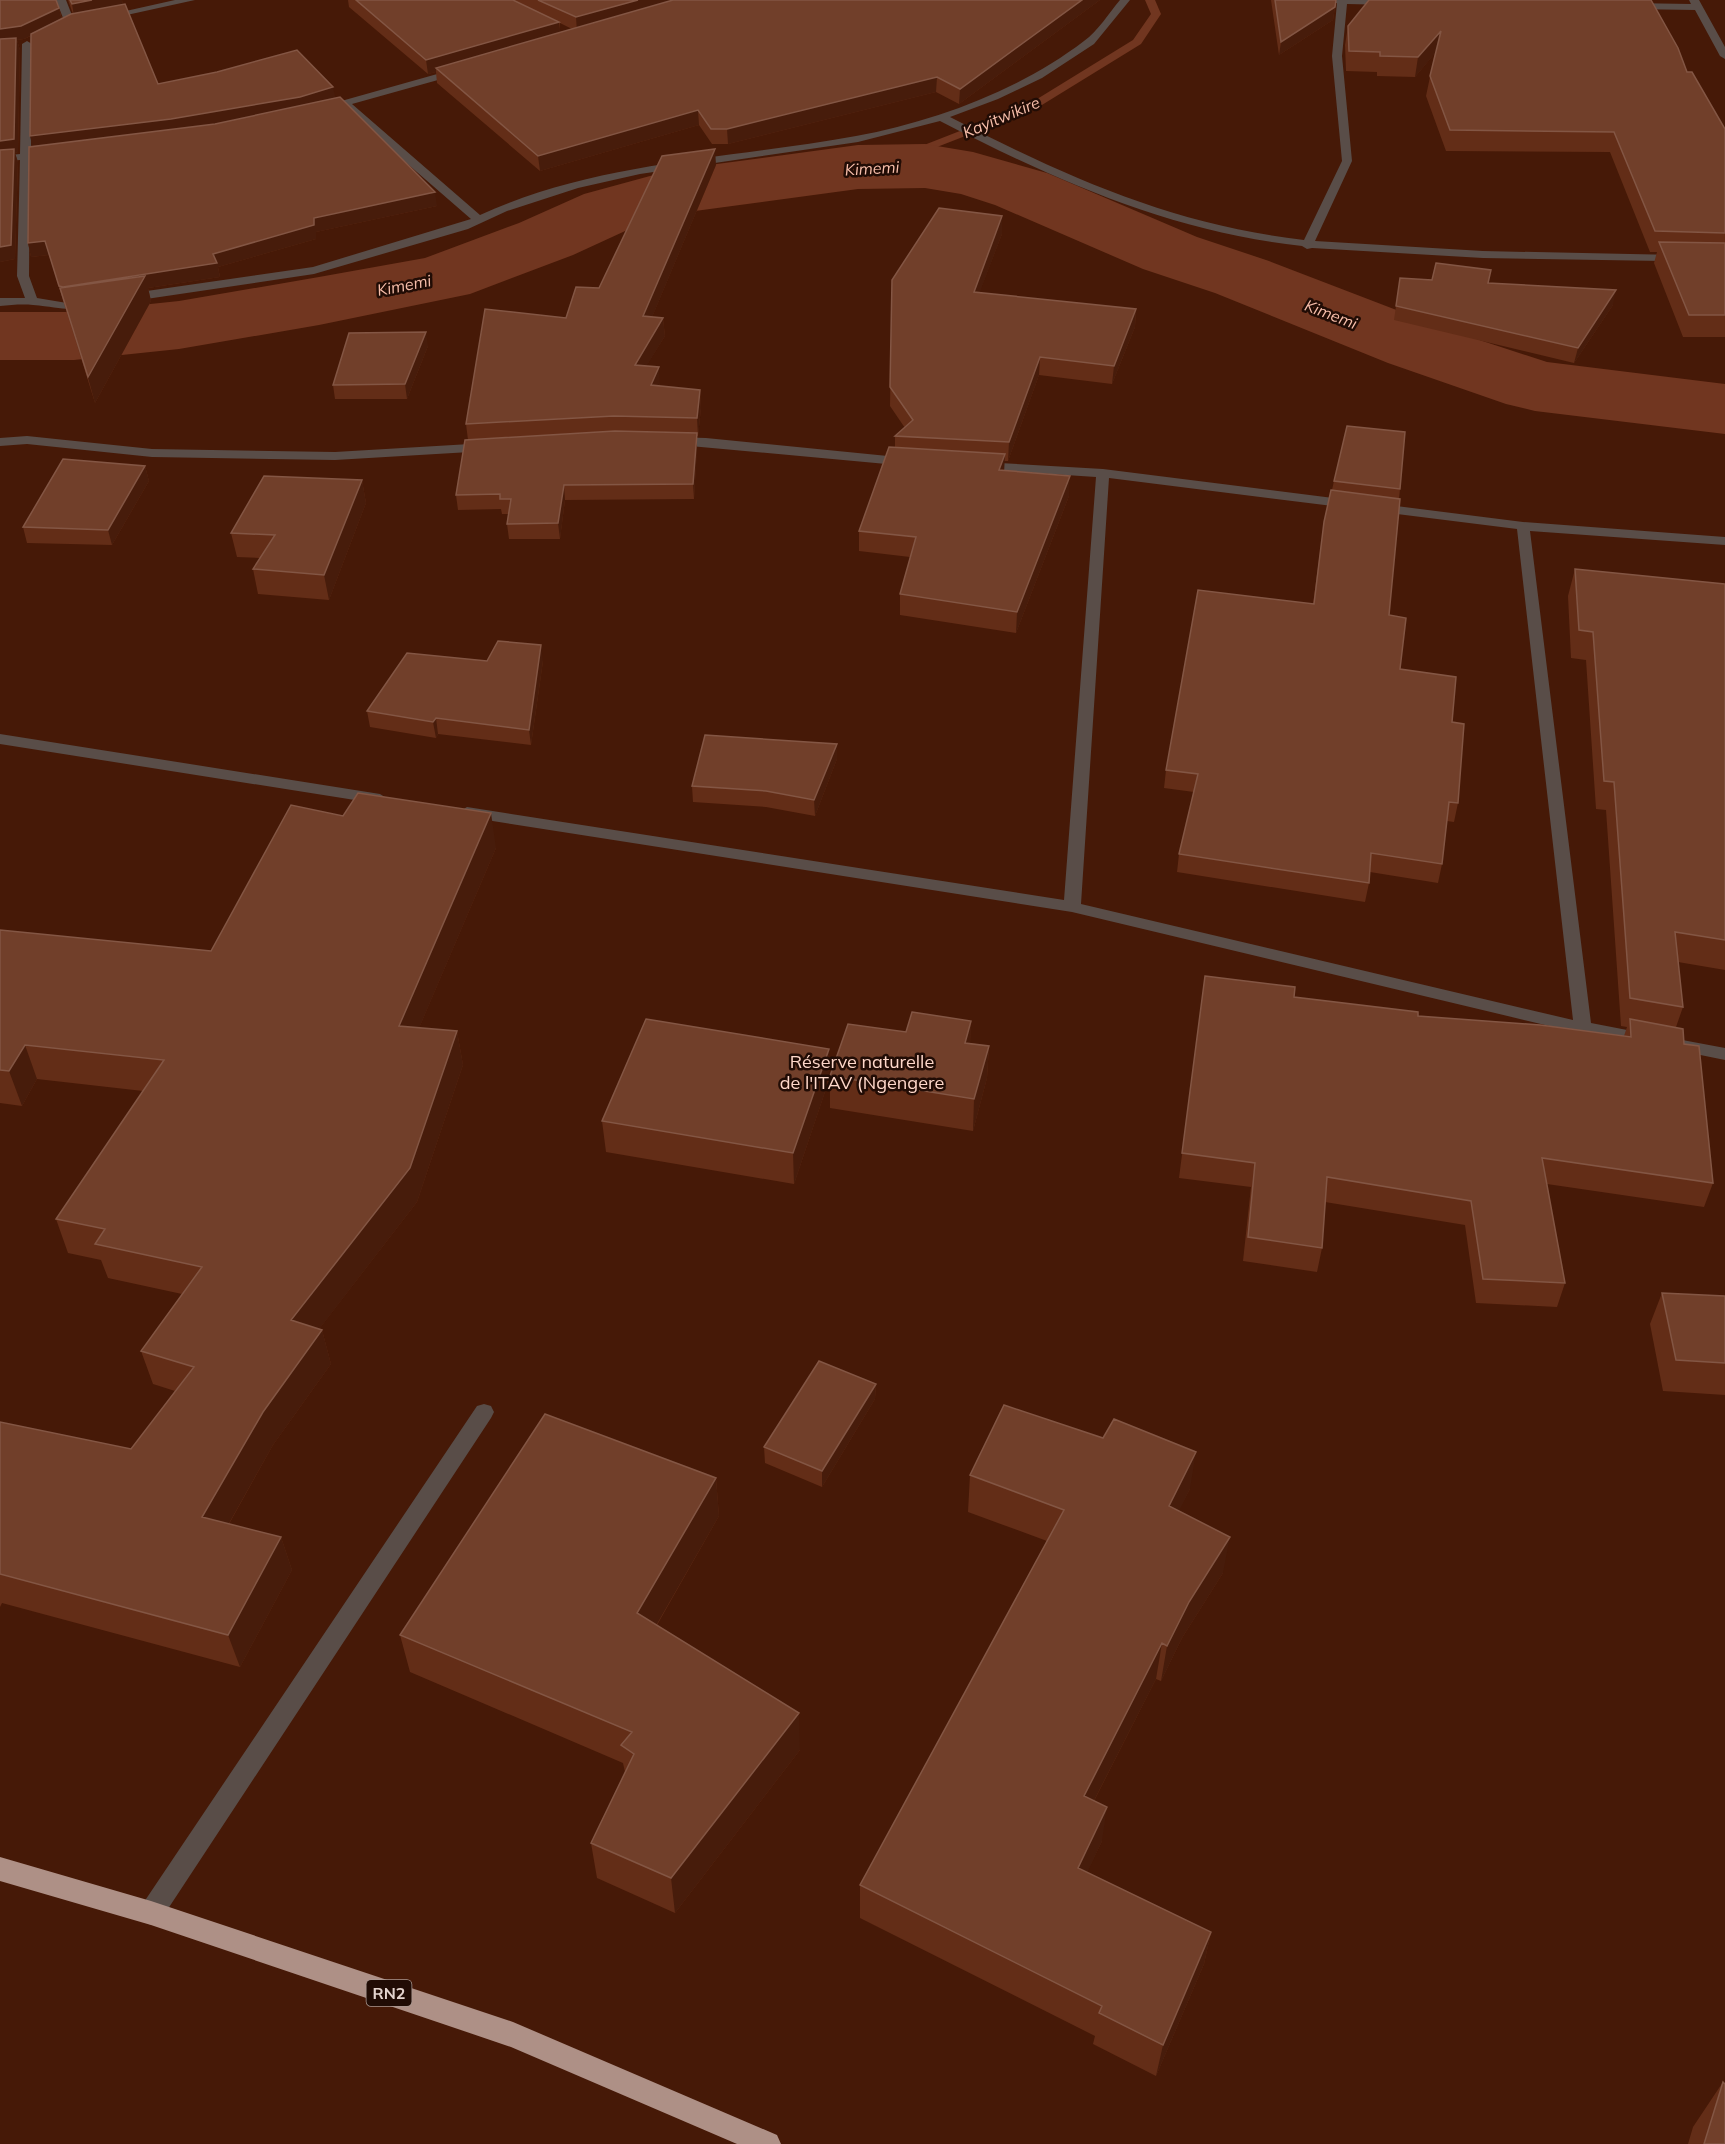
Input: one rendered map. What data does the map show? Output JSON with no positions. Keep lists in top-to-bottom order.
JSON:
{
  "streets": {
    "highway": ["RN2"]
  },
  "water": ["Kayitwikire", "Kimemi"],
  "parks": ["Réserve naturelle de l'ITAV (Ngengere"]
}
